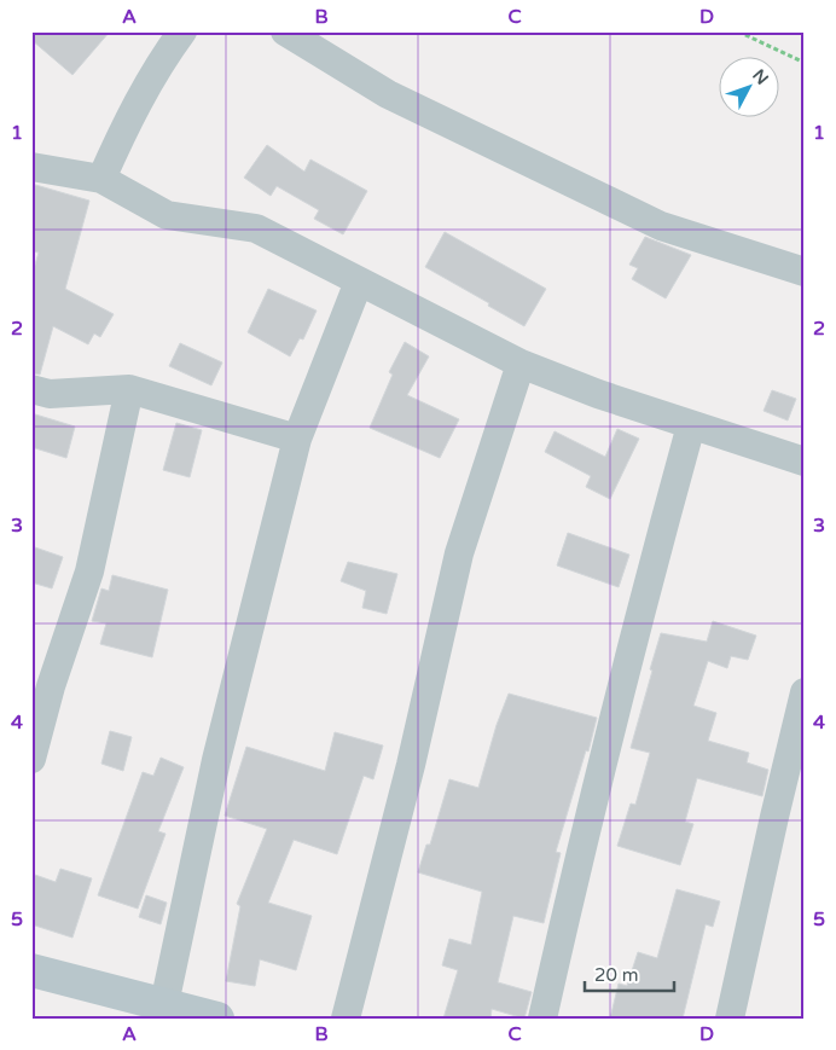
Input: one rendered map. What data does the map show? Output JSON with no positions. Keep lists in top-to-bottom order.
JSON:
{
  "scale_bar": "20 m",
  "north": "top right",
  "grid": {
    "columns": [
      "A",
      "B",
      "C",
      "D"
    ],
    "rows": [
      "1",
      "2",
      "3",
      "4",
      "5"
    ]
  }
}
